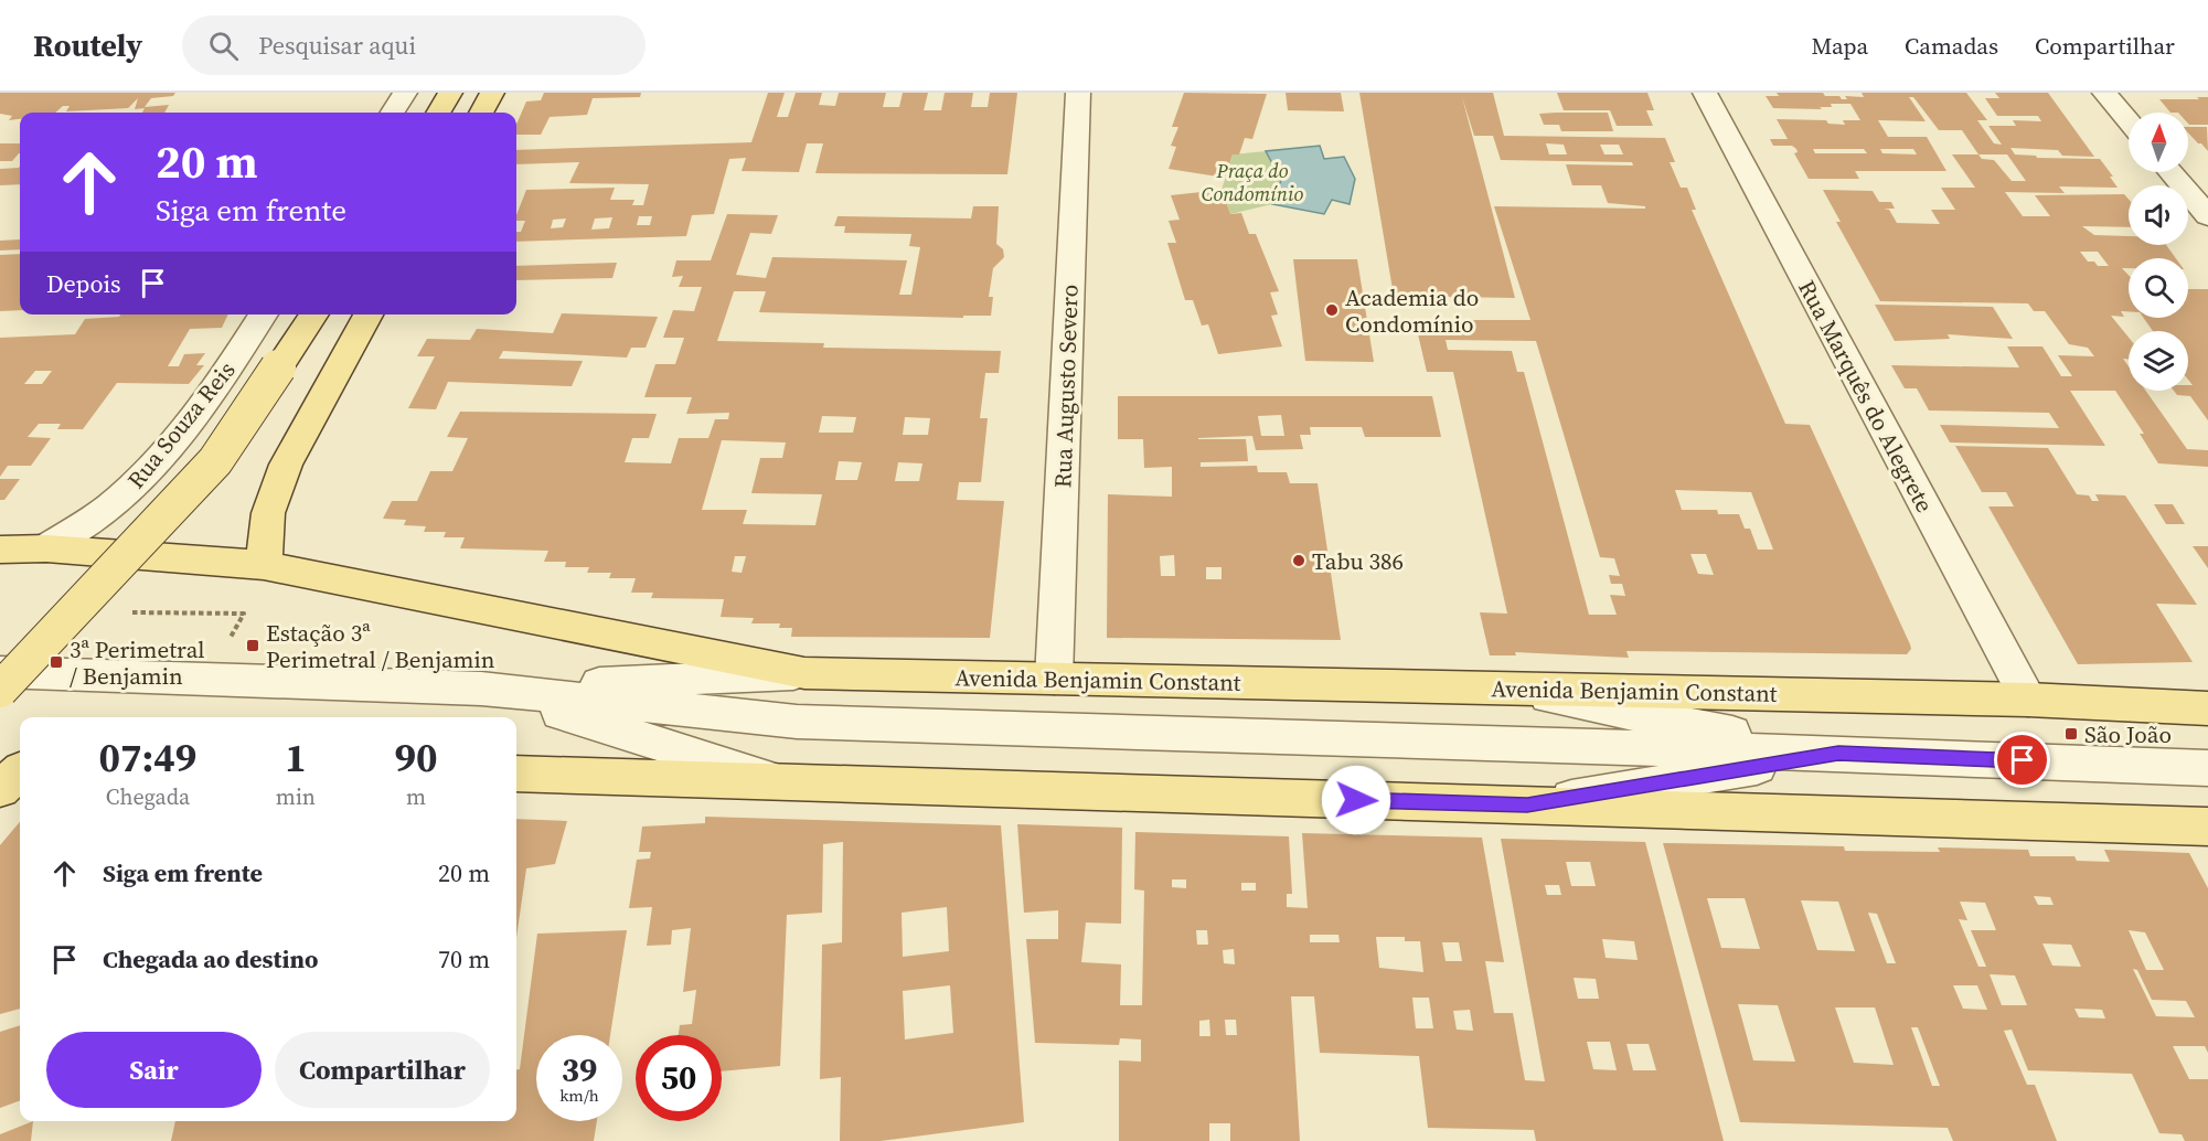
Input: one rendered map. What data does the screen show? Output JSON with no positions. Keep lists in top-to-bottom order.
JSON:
{
  "streets": {
    "main road": ["Avenida Benjamin Constant"],
    "street": ["Rua Augusto Severo", "Rua Marquês do Alegrete", "Rua Souza Reis"]
  },
  "crossings": [
    ["Rua Augusto Severo", "Avenida Benjamin Constant"],
    ["Rua Marquês do Alegrete", "Avenida Benjamin Constant"],
    ["Rua Souza Reis", "Avenida Benjamin Constant"]
  ],
  "parks": ["Praça do Condomínio"],
  "places": {
    "other": ["Academia do Condomínio", "Tabu 386"],
    "transit": ["Estação 3ª Perimetral / Benjamin", "3ª Perimetral / Benjamin", "São João"]
  },
  "north": "top",
  "page": {
    "header": "Routely",
    "search": "Pesquisar aqui",
    "nav": ["Mapa", "Camadas", "Compartilhar"],
    "turn": ["20 m", "Siga em frente"],
    "then": "Depois",
    "eta": [
      "07:49",
      "Chegada",
      "1",
      "min",
      "90",
      "m"
    ],
    "list": [
      {
        "name": "Siga em frente",
        "value": "20 m"
      },
      {
        "name": "Chegada ao destino",
        "value": "70 m"
      }
    ],
    "buttons": ["Sair", "Compartilhar"],
    "speed": "39 km/h",
    "limit": "50"
  }
}
